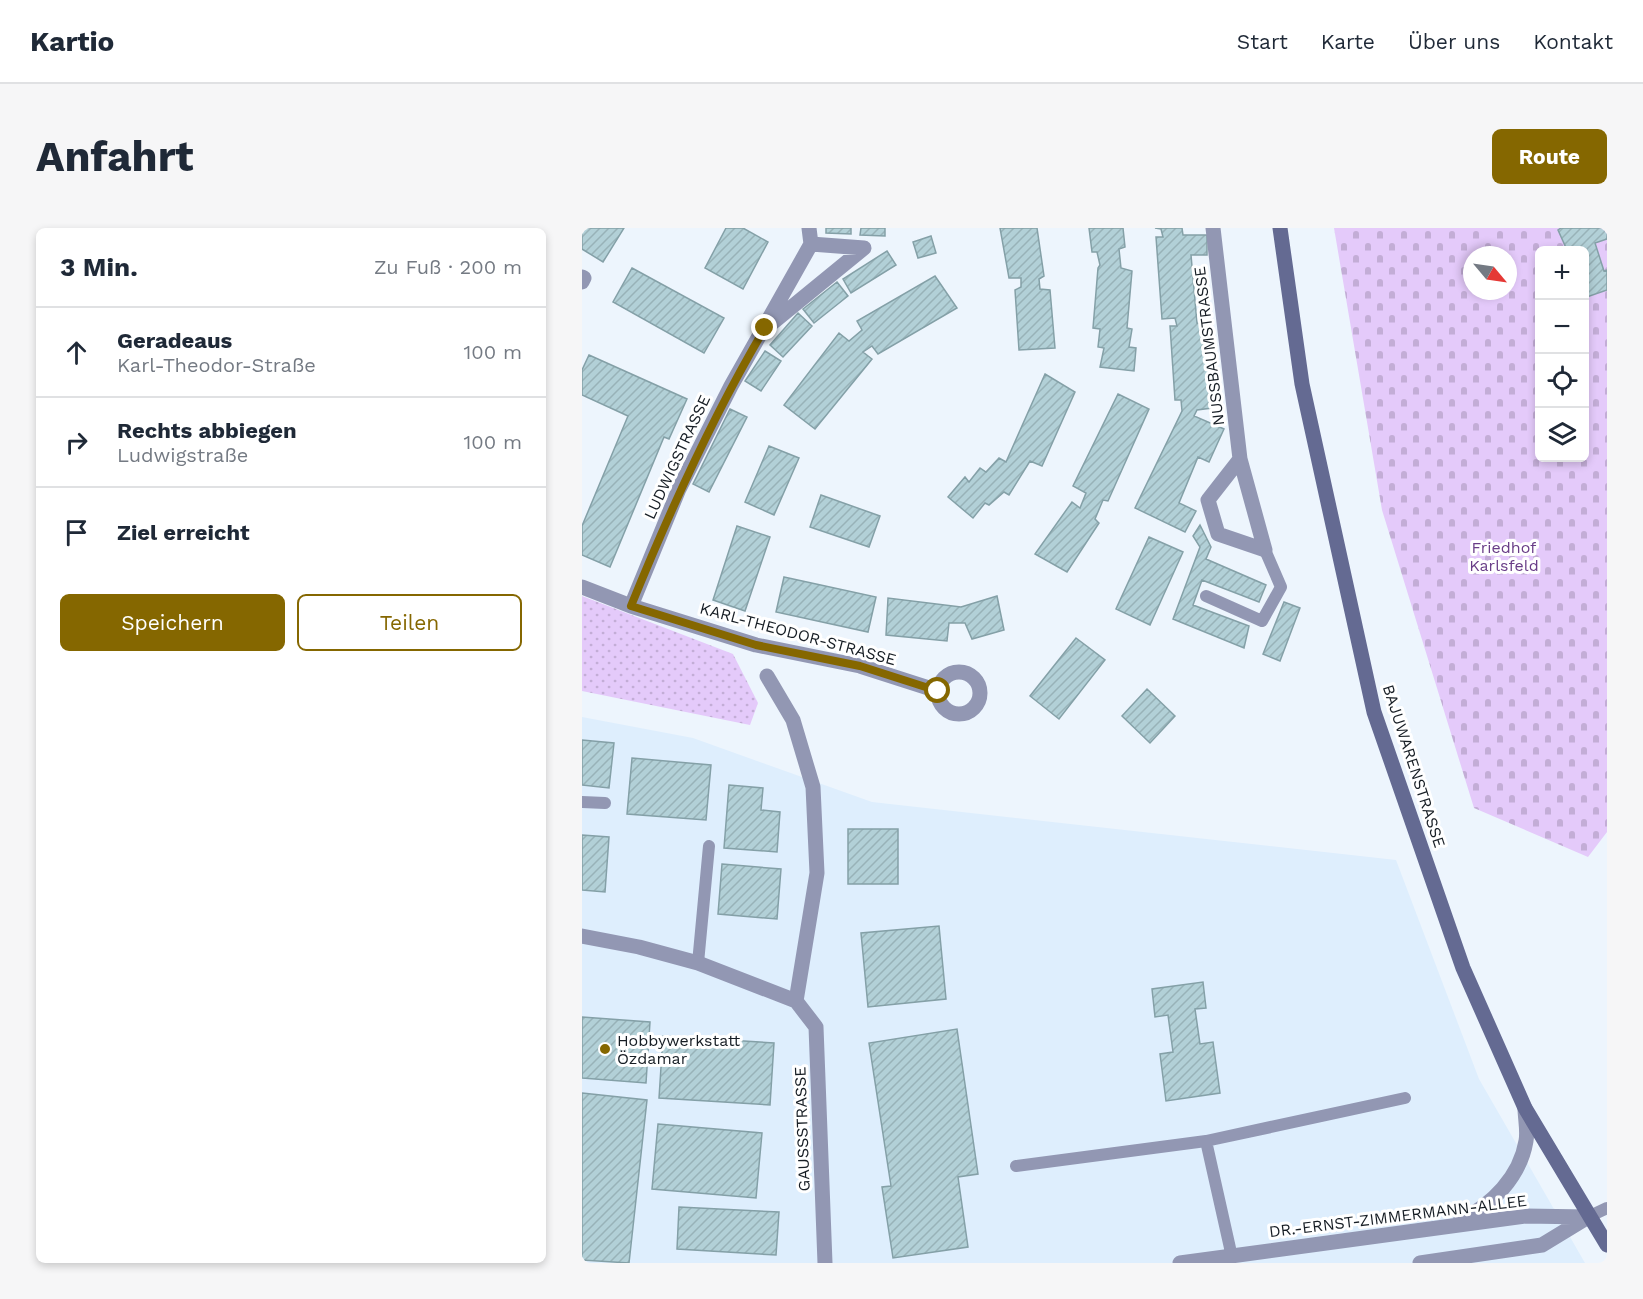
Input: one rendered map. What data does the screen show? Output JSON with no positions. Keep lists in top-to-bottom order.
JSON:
{
  "streets": {
    "main road": ["BAJUWARENSTRASSE"],
    "street": [
      "NUSSBAUMSTRASSE",
      "LUDWIGSTRASSE",
      "KARL-THEODOR-STRASSE",
      "GAUSSSTRASSE",
      "DR.-ERNST-ZIMMERMANN-ALLEE"
    ]
  },
  "crossings": [
    ["LUDWIGSTRASSE", "KARL-THEODOR-STRASSE"],
    ["BAJUWARENSTRASSE", "DR.-ERNST-ZIMMERMANN-ALLEE"]
  ],
  "parks": ["Friedhof Karlsfeld"],
  "places": ["Hobbywerkstatt Özdamar"],
  "north": "bottom right",
  "page": {
    "header": "Kartio",
    "nav": [
      "Start",
      "Karte",
      "Über uns",
      "Kontakt"
    ],
    "buttons": [
      "Route",
      ["Speichern", "Teilen"]
    ],
    "title": "Anfahrt",
    "heading": ["3 Min.", "Zu Fuß · 200 m"],
    "map_buttons": ["+", "−"],
    "list": [
      ["Geradeaus", "Karl-Theodor-Straße", "100 m"],
      ["Rechts abbiegen", "Ludwigstraße", "100 m"],
      "Ziel erreicht"
    ]
  }
}
